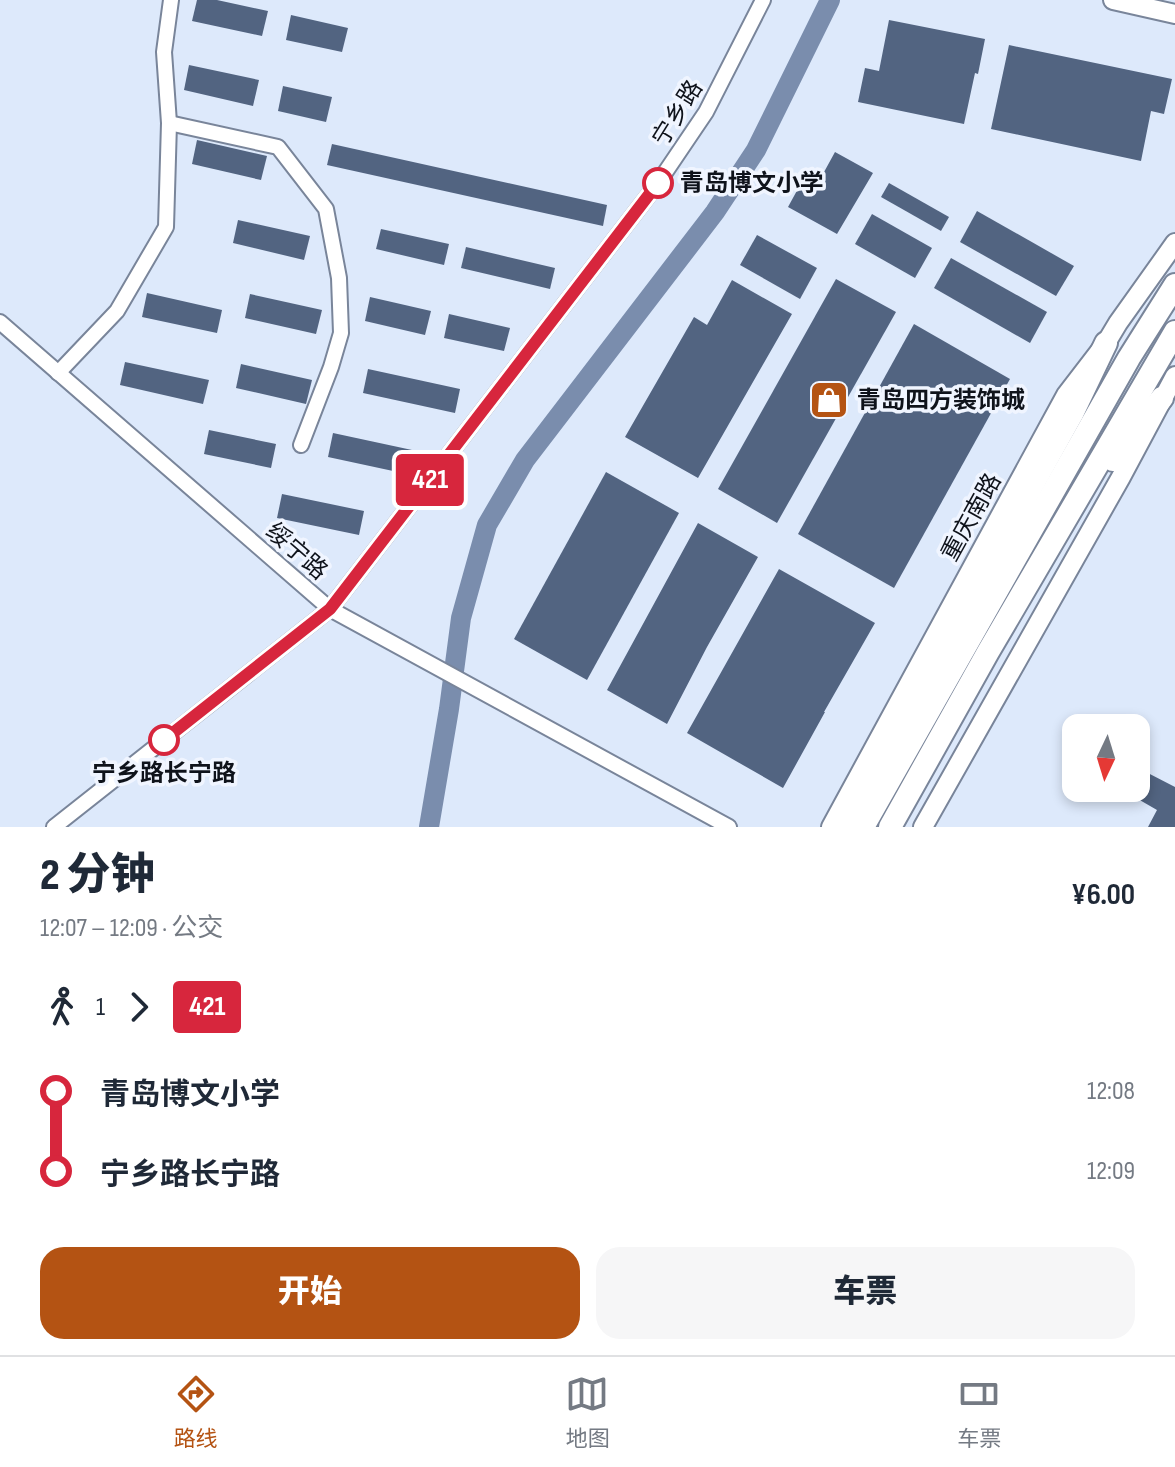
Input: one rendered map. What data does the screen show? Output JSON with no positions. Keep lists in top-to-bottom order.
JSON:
{
  "streets": {
    "main road": ["重庆南路"],
    "street": ["宁乡路", "绥宁路"]
  },
  "crossings": [
    ["宁乡路", "绥宁路"]
  ],
  "places": {
    "other": ["青岛博文小学", "宁乡路长宁路"],
    "shop": ["青岛四方装饰城"]
  },
  "lines": ["bus line 421"],
  "north": "bottom",
  "page": {
    "on_map": "421",
    "heading": ["2 分钟", "12:07 – 12:09 · 公交", "¥6.00"],
    "legs": ["1", "421"],
    "list": [
      {
        "name": "青岛博文小学",
        "value": "12:08"
      },
      {
        "name": "宁乡路长宁路",
        "value": "12:09"
      }
    ],
    "buttons": ["开始", "车票"],
    "tabs": ["路线", "地图", "车票"]
  }
}
